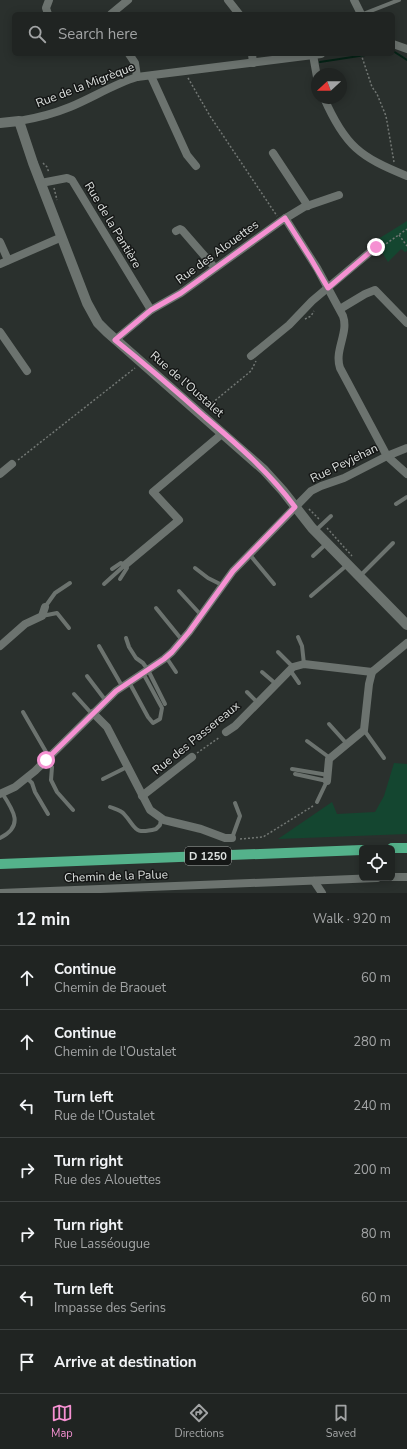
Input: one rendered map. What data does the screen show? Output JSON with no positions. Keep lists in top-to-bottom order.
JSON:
{
  "streets": {
    "main road": ["D 1250"],
    "street": [
      "Rue de la Migrèque",
      "Rue de la Pantière",
      "Rue des Alouettes",
      "Rue de l'Oustalet",
      "Rue Peyjehan",
      "Rue des Passereaux",
      "Chemin de la Palue"
    ]
  },
  "crossings": [
    ["Rue de la Migrèque", "Rue de l'Oustalet"],
    ["Rue de la Pantière", "Rue des Alouettes"],
    ["Rue de la Pantière", "Rue de l'Oustalet"],
    ["Rue des Alouettes", "Rue de l'Oustalet"],
    ["Rue de l'Oustalet", "Rue Peyjehan"]
  ],
  "north": "left",
  "page": {
    "search": "Search here",
    "heading": ["12 min", "Walk · 920 m"],
    "list": [
      ["Continue", "Chemin de Braouet", "60 m"],
      ["Continue", "Chemin de l'Oustalet", "280 m"],
      ["Turn left", "Rue de l'Oustalet", "240 m"],
      ["Turn right", "Rue des Alouettes", "200 m"],
      ["Turn right", "Rue Lasséougue", "80 m"],
      ["Turn left", "Impasse des Serins", "60 m"],
      "Arrive at destination"
    ],
    "nav": ["Map", "Directions", "Saved"]
  }
}
